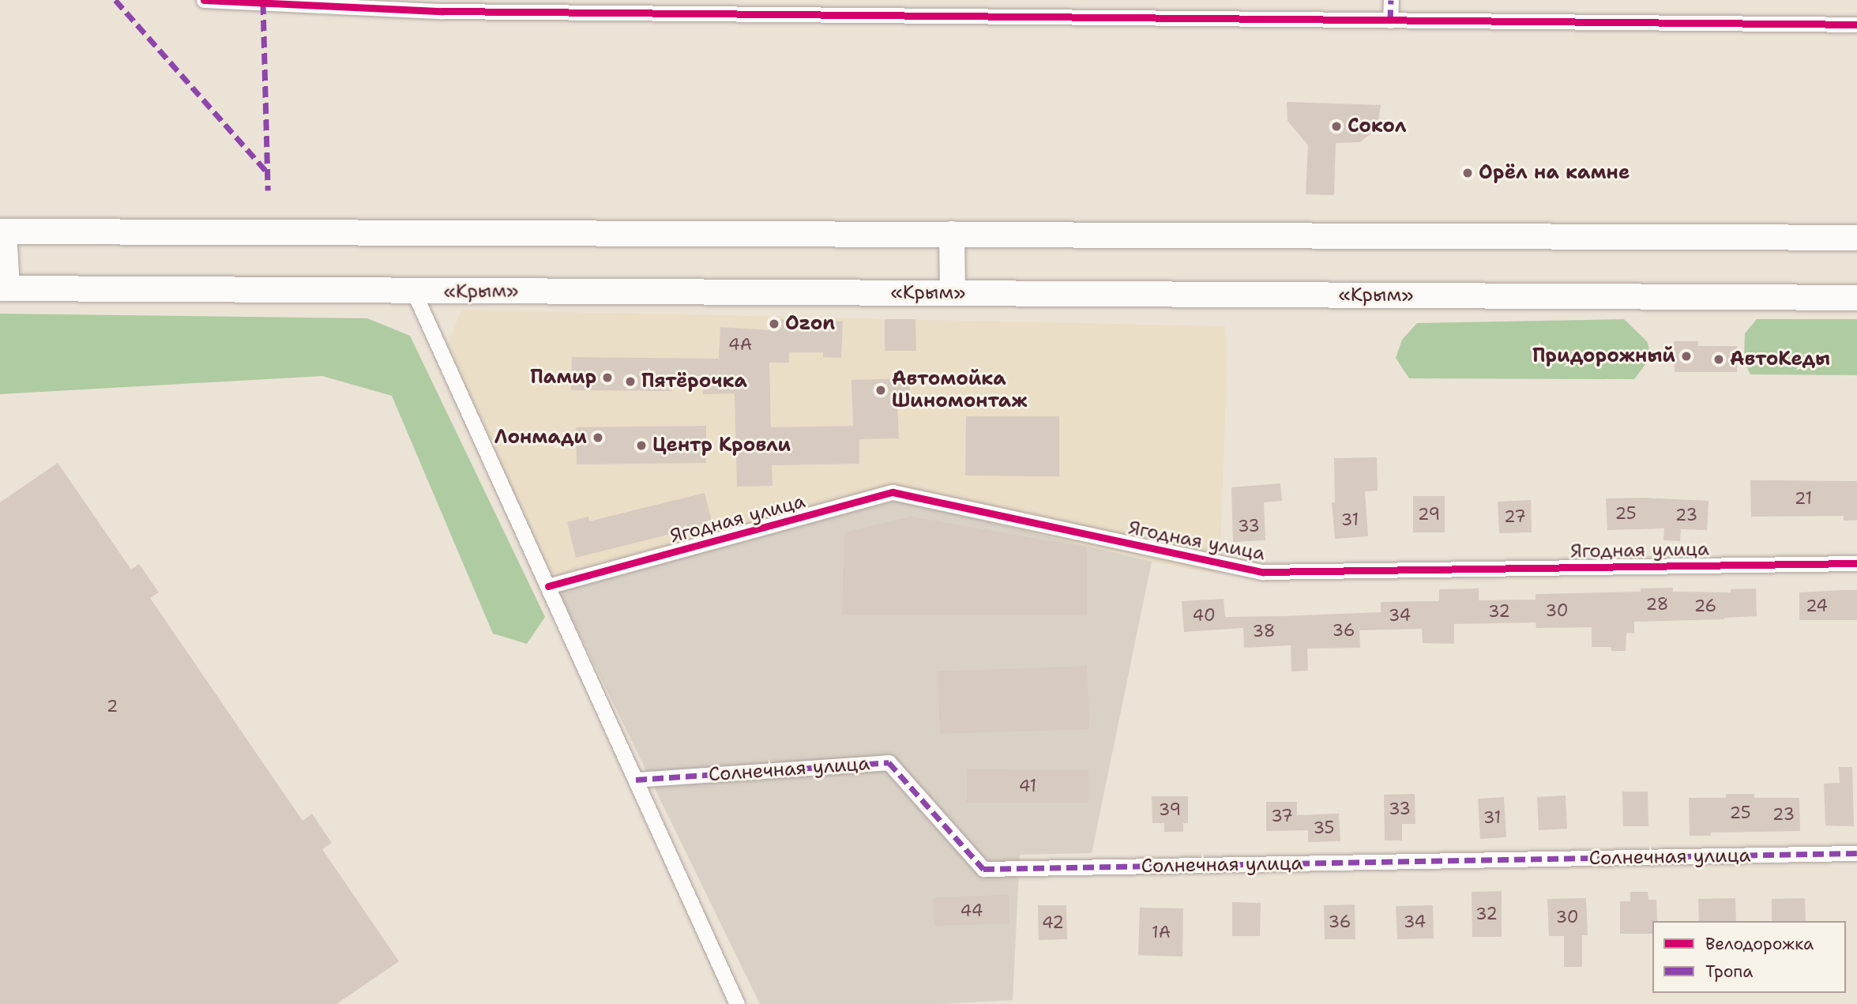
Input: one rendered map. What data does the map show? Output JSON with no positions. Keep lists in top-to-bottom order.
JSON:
{
  "streets": {
    "main road": ["«Крым»"],
    "street": ["Ягодная улица", "Солнечная улица"]
  },
  "places": [
    "Сокол",
    "Орёл на камне",
    "Ozon",
    "Придорожный",
    "АвтоКеды",
    "Памир",
    "Пятёрочка",
    "Автомойка Шиномонтаж",
    "Лонмади",
    "Центр Кровли"
  ],
  "house_numbers": [
    "4А",
    "21",
    "25",
    "29",
    "23",
    "27",
    "31",
    "33",
    "28",
    "26",
    "24",
    "30",
    "32",
    "40",
    "34",
    "36",
    "38",
    "2",
    "41",
    "33",
    "39",
    "25",
    "23",
    "37",
    "31",
    "35",
    "44",
    "32",
    "30",
    "36",
    "34",
    "42",
    "1А"
  ],
  "legend": ["Велодорожка", "Тропа"]
}
